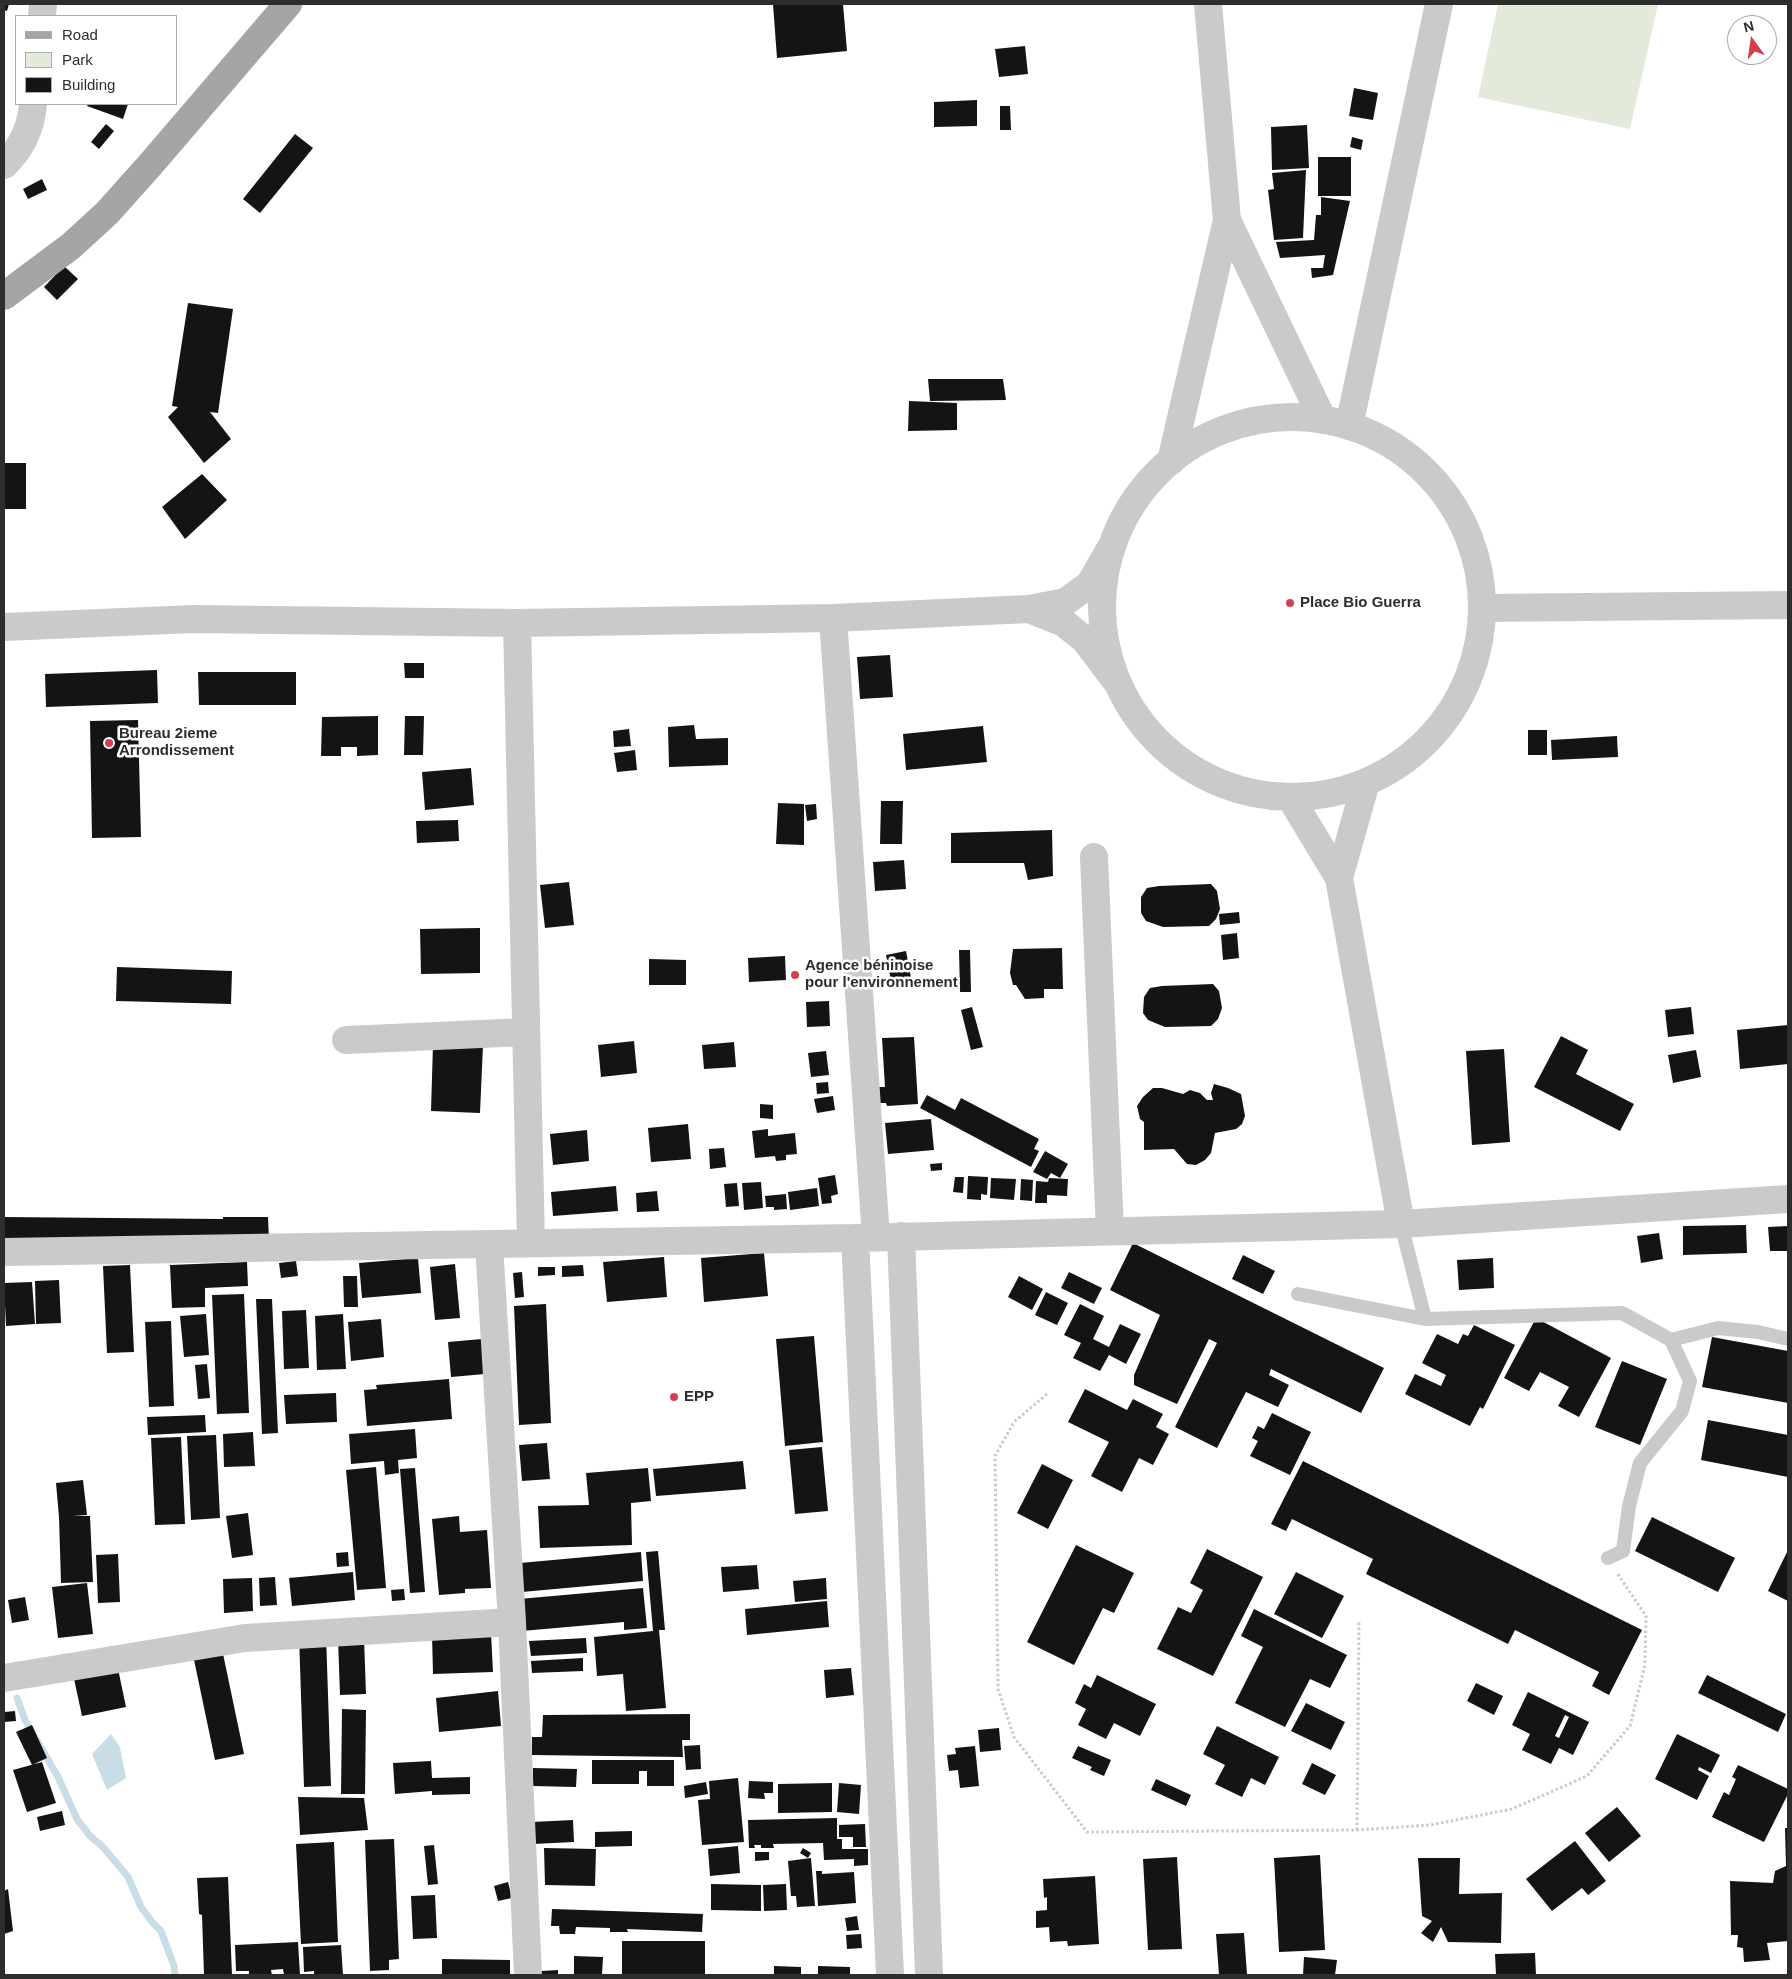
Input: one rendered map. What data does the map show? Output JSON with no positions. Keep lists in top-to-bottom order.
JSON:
{
  "places": [
    "Place Bio Guerra",
    "Bureau 2ieme Arrondissement",
    "Agence béninoise pour l'environnement",
    "EPP"
  ],
  "legend": ["Road", "Park", "Building"],
  "north": "top"
}
